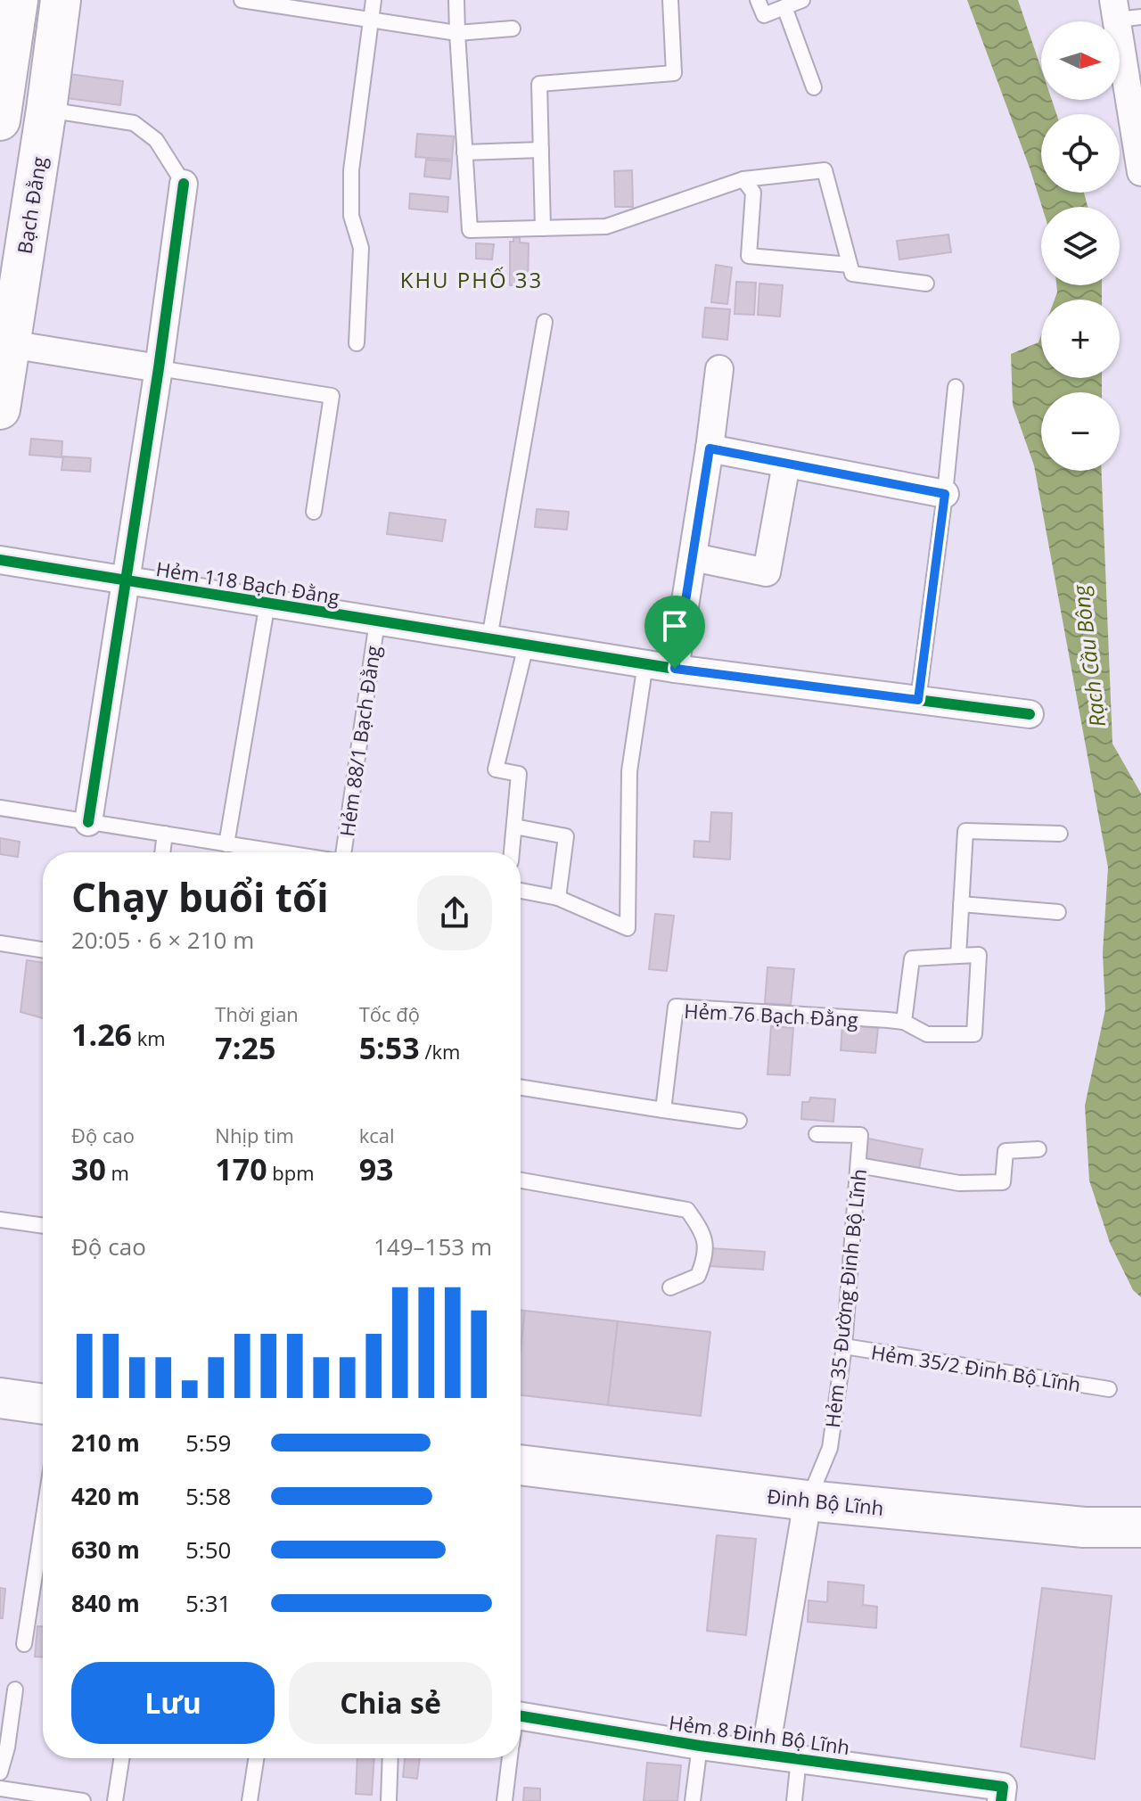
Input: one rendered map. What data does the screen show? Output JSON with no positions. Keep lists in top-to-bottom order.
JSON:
{
  "streets": {
    "main road": ["Bạch Đằng", "Đinh Bộ Lĩnh"],
    "street": ["Hẻm 118 Bạch Đằng", "Hẻm 8 Đinh Bộ Lĩnh"],
    "lane": [
      "Hẻm 88/1 Bạch Đằng",
      "Hẻm 76 Bạch Đằng",
      "Hẻm 35 Đường Đinh Bộ Lĩnh",
      "Hẻm 35/2 Đinh Bộ Lĩnh"
    ]
  },
  "crossings": [
    ["Hẻm 118 Bạch Đằng", "Hẻm 88/1 Bạch Đằng"],
    ["Hẻm 35 Đường Đinh Bộ Lĩnh", "Hẻm 35/2 Đinh Bộ Lĩnh"],
    ["Hẻm 35 Đường Đinh Bộ Lĩnh", "Đinh Bộ Lĩnh"]
  ],
  "districts": ["KHU PHỐ 33"],
  "water": ["Rạch Cầu Bông"],
  "north": "right",
  "page": {
    "map_buttons": ["+", "−"],
    "heading": ["Chạy buổi tối", "20:05 · 6 × 210 m"],
    "stats": [
      ["1.26 km"],
      ["Thời gian", "7:25"],
      ["Tốc độ", "5:53 /km"],
      ["Độ cao", "30 m"],
      ["Nhịp tim", "170 bpm"],
      ["kcal", "93"]
    ],
    "chart": ["Độ cao", "149–153 m"],
    "list": [
      {
        "name": "210 m",
        "note": "5:59"
      },
      {
        "name": "420 m",
        "note": "5:58"
      },
      {
        "name": "630 m",
        "note": "5:50"
      },
      {
        "name": "840 m",
        "note": "5:31"
      }
    ],
    "buttons": ["Lưu", "Chia sẻ"]
  }
}
